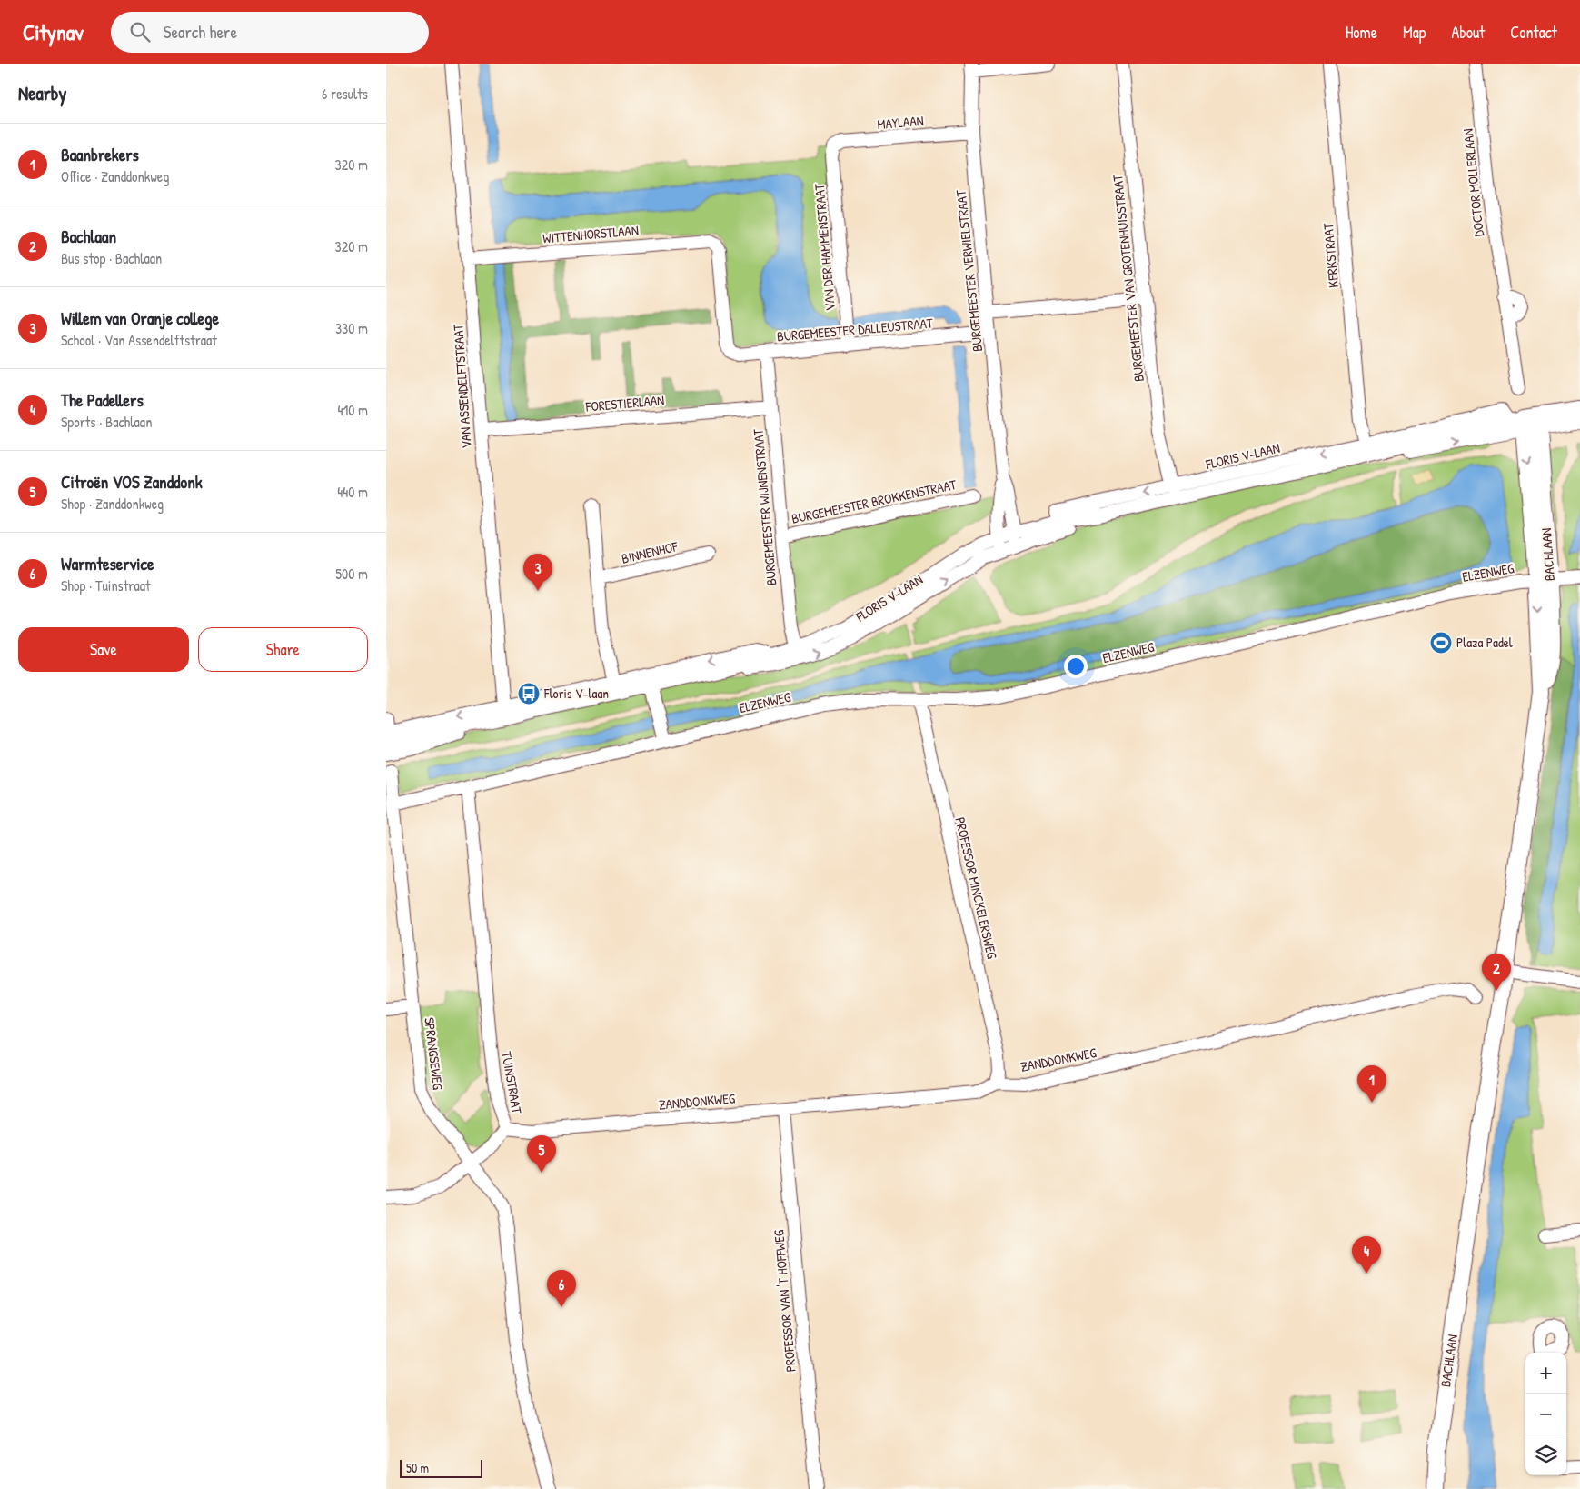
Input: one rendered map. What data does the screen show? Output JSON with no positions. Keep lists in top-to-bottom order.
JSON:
{
  "streets": {
    "main road": ["BACHLAAN"],
    "street": [
      "MAYLAAN",
      "DOCTOR MOLLERLAAN",
      "WITTENHORSTLAAN",
      "VAN DER HAMMENSTRAAT",
      "KERKSTRAAT",
      "BURGEMEESTER VERWIELSTRAAT",
      "BURGEMEESTER VAN GROTENHUISSTRAAT",
      "BURGEMEESTER DALLEUSTRAAT",
      "VAN ASSENDELFTSTRAAT",
      "FORESTIERLAAN",
      "FLORIS V-LAAN",
      "BURGEMEESTER BROKKENSTRAAT",
      "BURGEMEESTER WIJNENSTRAAT",
      "BINNENHOF",
      "ELZENWEG",
      "PROFESSOR MINCKELERSWEG",
      "SPRANGSEWEG",
      "ZANDDONKWEG",
      "TUINSTRAAT",
      "PROFESSOR VAN 'T HOFFWEG"
    ]
  },
  "crossings": [
    ["MAYLAAN", "VAN DER HAMMENSTRAAT"],
    ["MAYLAAN", "BURGEMEESTER VERWIELSTRAAT"],
    ["WITTENHORSTLAAN", "BURGEMEESTER DALLEUSTRAAT"],
    ["WITTENHORSTLAAN", "VAN ASSENDELFTSTRAAT"],
    ["VAN DER HAMMENSTRAAT", "BURGEMEESTER DALLEUSTRAAT"],
    ["KERKSTRAAT", "FLORIS V-LAAN"],
    ["BURGEMEESTER VERWIELSTRAAT", "BURGEMEESTER DALLEUSTRAAT"],
    ["BURGEMEESTER VERWIELSTRAAT", "FLORIS V-LAAN"],
    ["BURGEMEESTER VAN GROTENHUISSTRAAT", "FLORIS V-LAAN"],
    ["BURGEMEESTER DALLEUSTRAAT", "BURGEMEESTER WIJNENSTRAAT"],
    ["VAN ASSENDELFTSTRAAT", "FORESTIERLAAN"],
    ["VAN ASSENDELFTSTRAAT", "FLORIS V-LAAN"],
    ["FORESTIERLAAN", "BURGEMEESTER WIJNENSTRAAT"],
    ["FLORIS V-LAAN", "BURGEMEESTER WIJNENSTRAAT"],
    ["FLORIS V-LAAN", "BACHLAAN"],
    ["BURGEMEESTER BROKKENSTRAAT", "BURGEMEESTER WIJNENSTRAAT"],
    ["BACHLAAN", "ELZENWEG"],
    ["ELZENWEG", "PROFESSOR MINCKELERSWEG"],
    ["ELZENWEG", "SPRANGSEWEG"],
    ["ELZENWEG", "TUINSTRAAT"],
    ["PROFESSOR MINCKELERSWEG", "ZANDDONKWEG"],
    ["SPRANGSEWEG", "TUINSTRAAT"],
    ["ZANDDONKWEG", "TUINSTRAAT"],
    ["ZANDDONKWEG", "PROFESSOR VAN 'T HOFFWEG"]
  ],
  "places": {
    "sports": ["Plaza Padel"],
    "bus stop": ["Floris V-laan"]
  },
  "scale_bar": "50 m",
  "page": {
    "header": "Citynav",
    "search": "Search here",
    "nav": [
      "Home",
      "Map",
      "About",
      "Contact"
    ],
    "heading": ["Nearby", "6 results"],
    "list": [
      {
        "mark": "1",
        "name": "Baanbrekers",
        "note": "Office · Zanddonkweg",
        "value": "320 m"
      },
      {
        "mark": "2",
        "name": "Bachlaan",
        "note": "Bus stop · Bachlaan",
        "value": "320 m"
      },
      {
        "mark": "3",
        "name": "Willem van Oranje college",
        "note": "School · Van Assendelftstraat",
        "value": "330 m"
      },
      {
        "mark": "4",
        "name": "The Padellers",
        "note": "Sports · Bachlaan",
        "value": "410 m"
      },
      {
        "mark": "5",
        "name": "Citroën VOS Zanddonk",
        "note": "Shop · Zanddonkweg",
        "value": "440 m"
      },
      {
        "mark": "6",
        "name": "Warmteservice",
        "note": "Shop · Tuinstraat",
        "value": "500 m"
      }
    ],
    "pins": [
      "3",
      "2",
      "1",
      "5",
      "4",
      "6"
    ],
    "buttons": ["Save", "Share"],
    "map_buttons": ["+", "−"],
    "scale": "50 m"
  }
}
